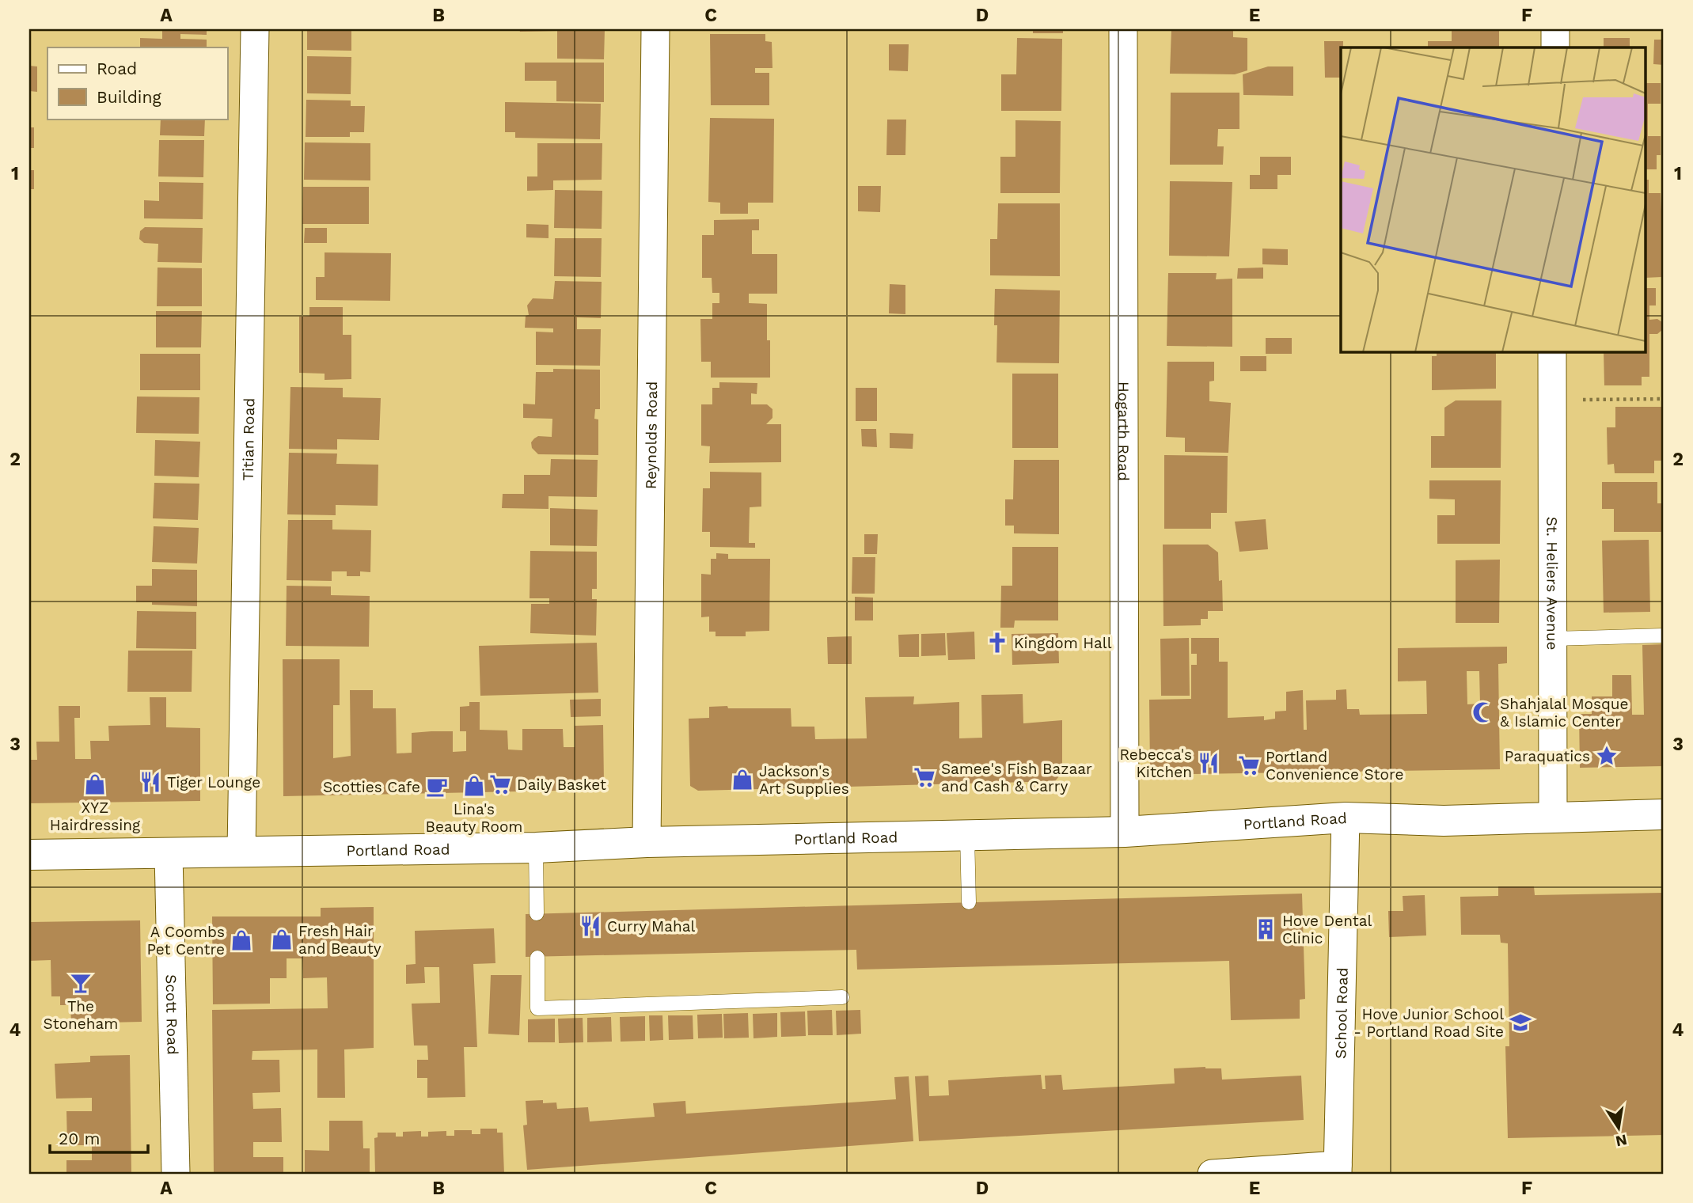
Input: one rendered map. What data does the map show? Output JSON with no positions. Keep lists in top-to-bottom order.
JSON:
{
  "streets": {
    "street": [
      "Hogarth Road",
      "Reynolds Road",
      "Titian Road",
      "St. Heliers Avenue",
      "Portland Road",
      "School Road",
      "Scott Road"
    ]
  },
  "crossings": [
    ["Hogarth Road", "Portland Road"],
    ["Reynolds Road", "Portland Road"],
    ["Titian Road", "Portland Road"],
    ["St. Heliers Avenue", "Portland Road"],
    ["Portland Road", "School Road"],
    ["Portland Road", "Scott Road"]
  ],
  "places": {
    "church": ["Kingdom Hall"],
    "mosque": ["Shahjalal Mosque & Islamic Center"],
    "place": ["Paraquatics"],
    "restaurant": ["Rebecca's Kitchen", "Tiger Lounge", "Curry Mahal"],
    "supermarket": ["Portland Convenience Store", "Samee's Fish Bazaar and Cash & Carry", "Daily Basket"],
    "shop": [
      "Jackson's Art Supplies",
      "XYZ Hairdressing",
      "Lina's Beauty Room",
      "Fresh Hair and Beauty",
      "A Coombs Pet Centre"
    ],
    "cafe": ["Scotties Cafe"],
    "building": ["Hove Dental Clinic"],
    "bar": ["The Stoneham"],
    "school or university": ["Hove Junior School - Portland Road Site"]
  },
  "legend": ["Road", "Building"],
  "scale_bar": "20 m",
  "north": "bottom",
  "grid": {
    "columns": [
      "A",
      "B",
      "C",
      "D",
      "E",
      "F"
    ],
    "rows": [
      "1",
      "2",
      "3",
      "4"
    ]
  }
}
